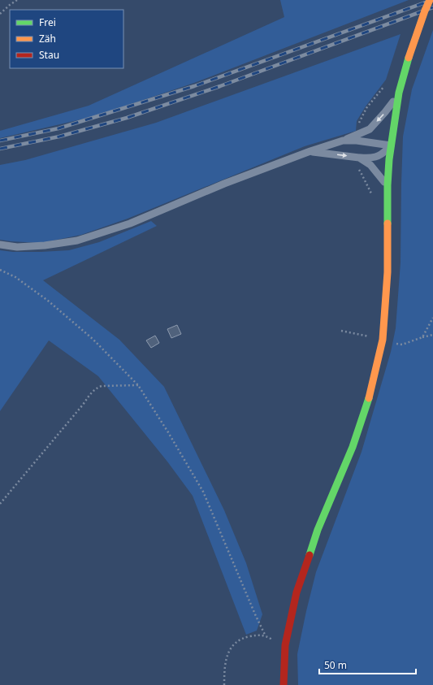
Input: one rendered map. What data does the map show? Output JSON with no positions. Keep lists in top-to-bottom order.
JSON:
{
  "legend": ["Frei", "Zäh", "Stau"],
  "scale_bar": "50 m"
}
